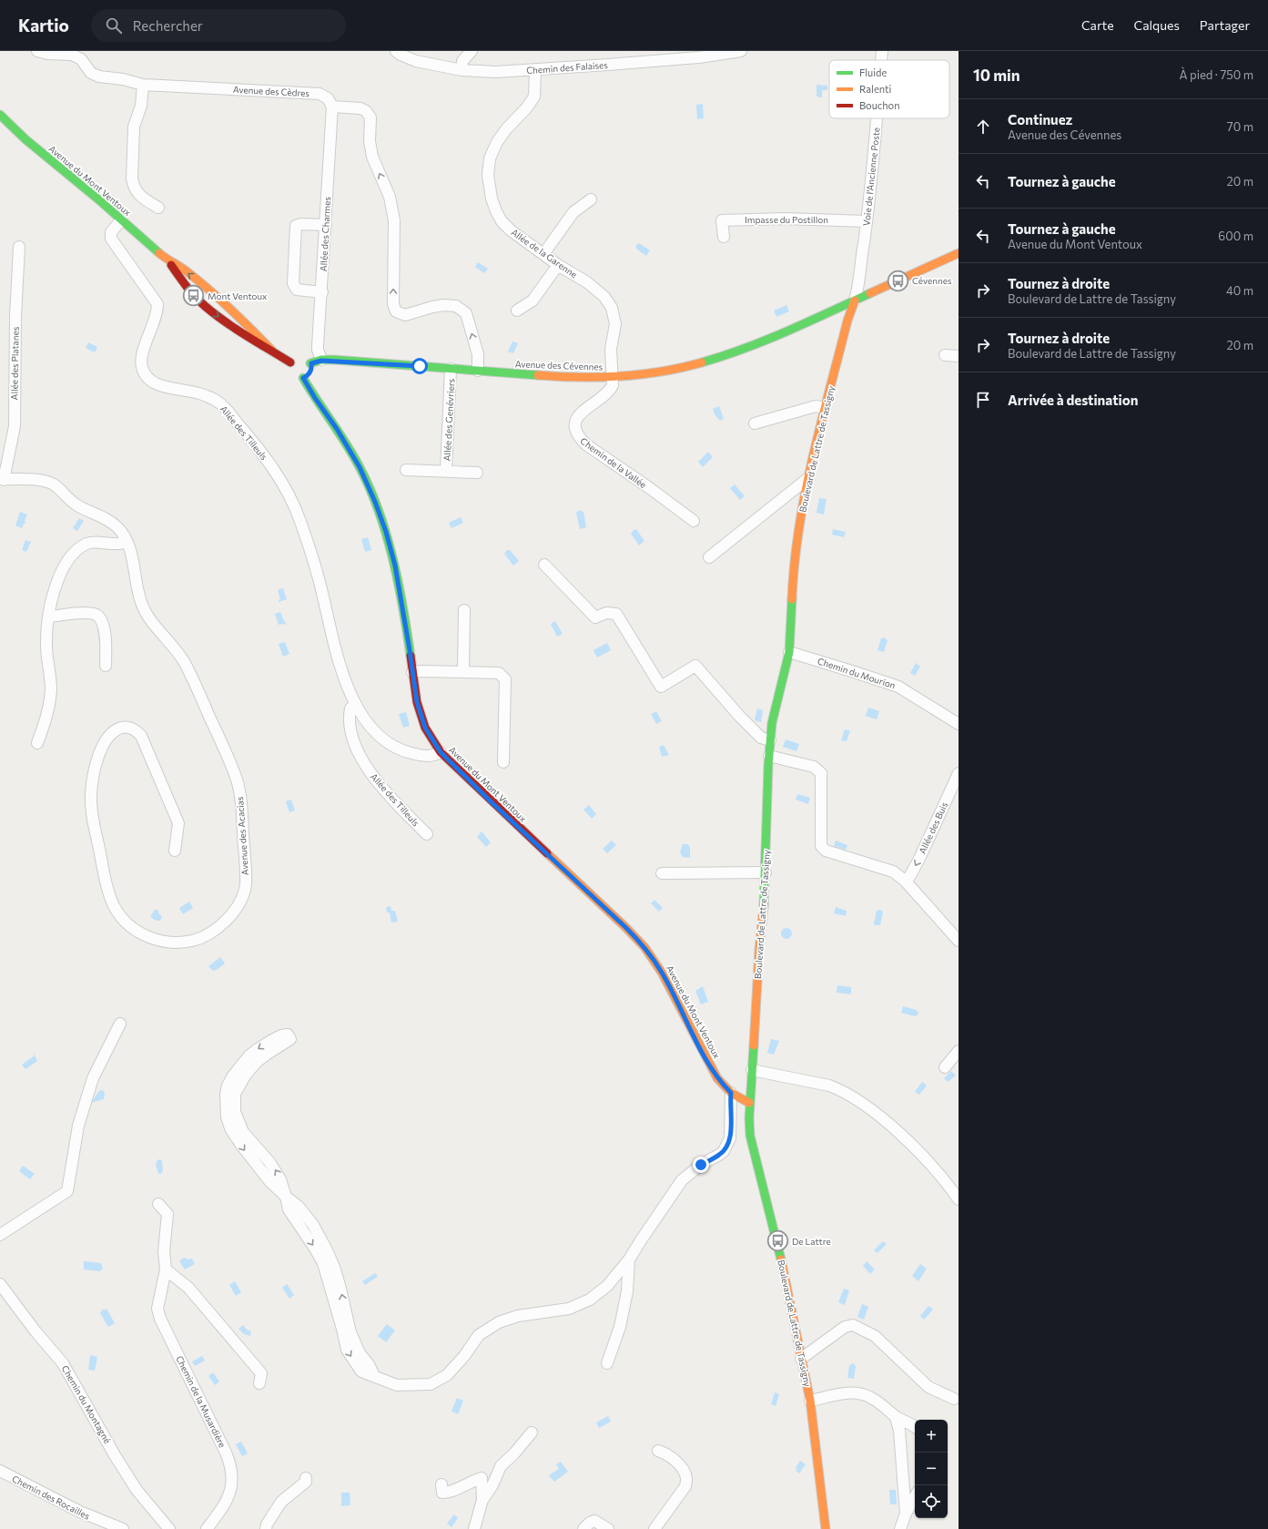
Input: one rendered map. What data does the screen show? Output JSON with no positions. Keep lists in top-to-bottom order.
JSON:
{
  "streets": {
    "street": [
      "Chemin des Falaises",
      "Avenue des Cèdres",
      "Voie de l'Ancienne Poste",
      "Avenue du Mont Ventoux",
      "Impasse du Postillon",
      "Allée des Charmes",
      "Allée de la Garenne",
      "Allée des Platanes",
      "Avenue des Cévennes",
      "Allée des Genévriers",
      "Allée des Tilleuls",
      "Boulevard de Lattre de Tassigny",
      "Chemin de la Vallée",
      "Chemin du Mourion",
      "Allée des Buis",
      "Avenue des Acacias",
      "Chemin de la Musardière",
      "Chemin du Montagné",
      "Chemin des Rocailles"
    ]
  },
  "crossings": [
    ["Chemin des Falaises", "Allée de la Garenne"],
    ["Avenue des Cèdres", "Allée des Charmes"],
    ["Voie de l'Ancienne Poste", "Impasse du Postillon"],
    ["Voie de l'Ancienne Poste", "Avenue des Cévennes"],
    ["Voie de l'Ancienne Poste", "Boulevard de Lattre de Tassigny"],
    ["Avenue du Mont Ventoux", "Avenue des Cévennes"],
    ["Avenue du Mont Ventoux", "Allée des Tilleuls"],
    ["Avenue du Mont Ventoux", "Boulevard de Lattre de Tassigny"],
    ["Allée des Charmes", "Avenue des Cévennes"],
    ["Allée de la Garenne", "Avenue des Cévennes"],
    ["Allée de la Garenne", "Chemin de la Vallée"],
    ["Allée des Platanes", "Avenue des Acacias"],
    ["Avenue des Cévennes", "Allée des Genévriers"],
    ["Avenue des Cévennes", "Boulevard de Lattre de Tassigny"],
    ["Avenue des Cévennes", "Chemin de la Vallée"],
    ["Boulevard de Lattre de Tassigny", "Chemin du Mourion"]
  ],
  "one_way": ["Allée des Buis"],
  "places": {
    "bus stop": ["Cévennes", "Mont Ventoux", "De Lattre"]
  },
  "legend": ["Fluide", "Ralenti", "Bouchon"],
  "page": {
    "header": "Kartio",
    "search": "Rechercher",
    "nav": ["Carte", "Calques", "Partager"],
    "heading": ["10 min", "À pied · 750 m"],
    "list": [
      ["Continuez", "Avenue des Cévennes", "70 m"],
      ["Tournez à gauche", "20 m"],
      ["Tournez à gauche", "Avenue du Mont Ventoux", "600 m"],
      ["Tournez à droite", "Boulevard de Lattre de Tassigny", "40 m"],
      ["Tournez à droite", "Boulevard de Lattre de Tassigny", "20 m"],
      "Arrivée à destination"
    ],
    "map_buttons": ["+", "−"]
  }
}
